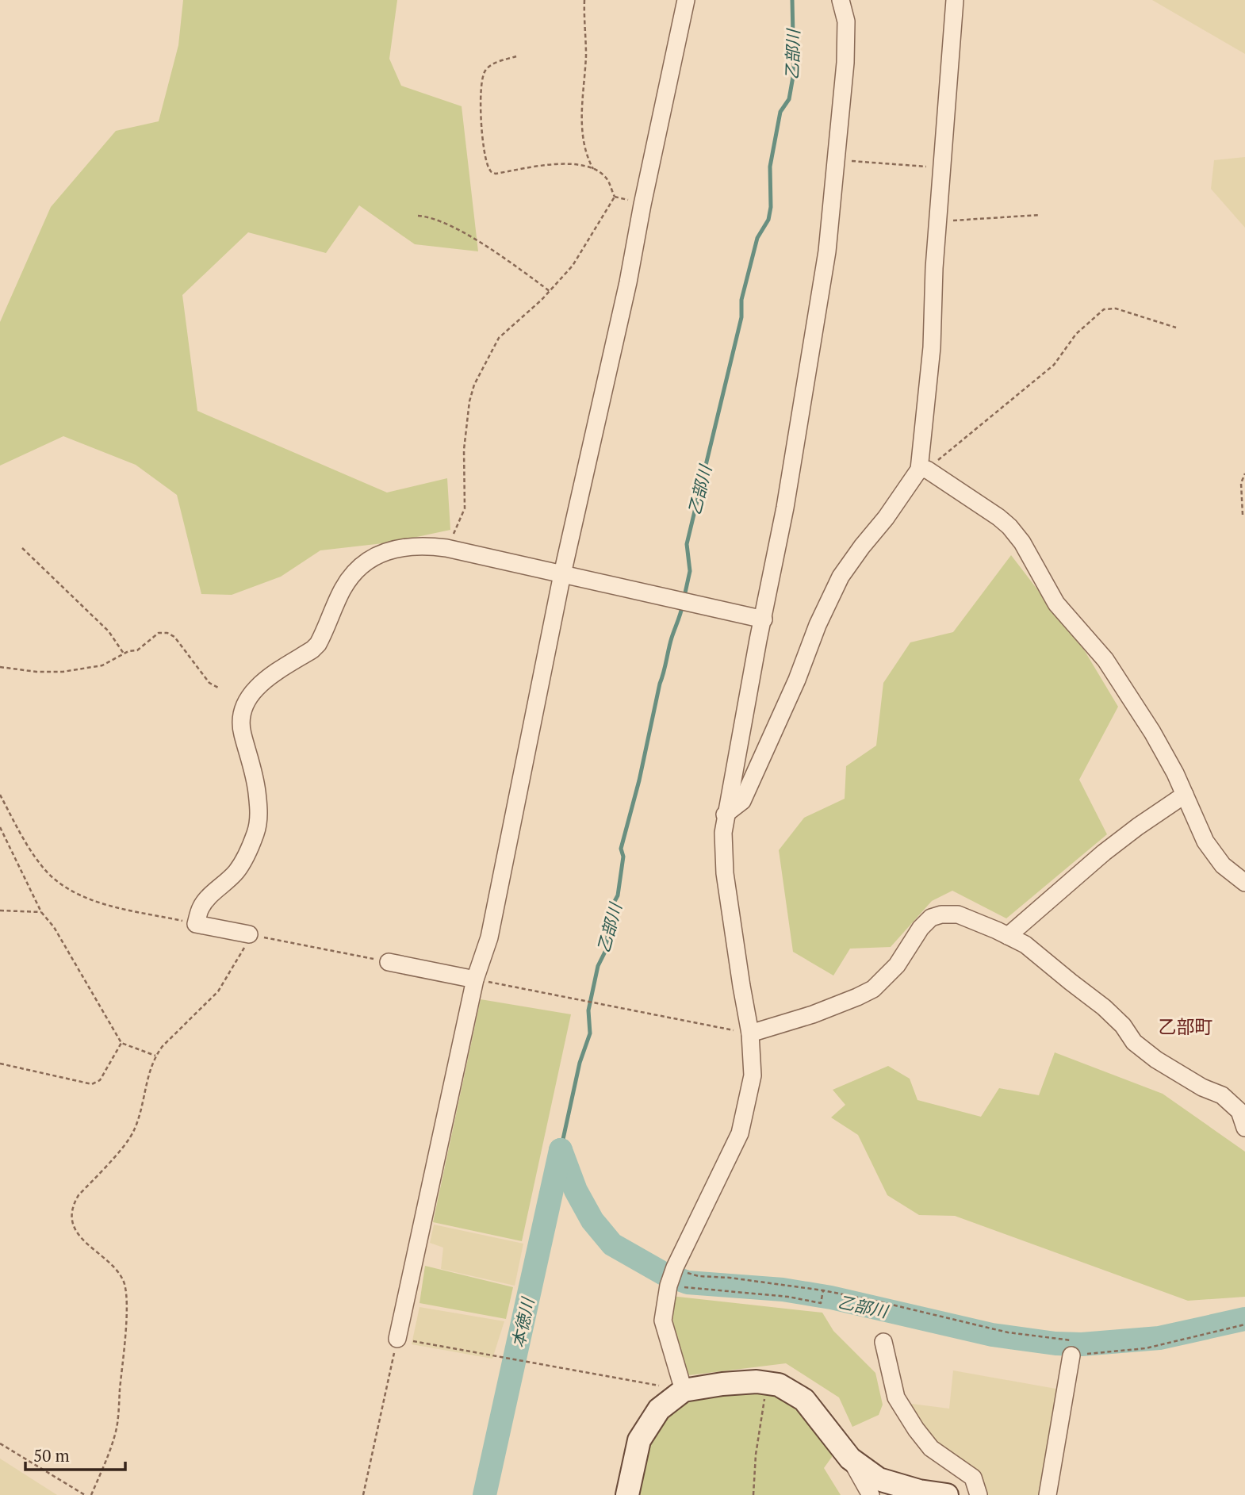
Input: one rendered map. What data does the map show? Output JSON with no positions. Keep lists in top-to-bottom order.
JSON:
{
  "districts": ["乙部町"],
  "water": ["乙部川", "本徳川"],
  "scale_bar": "50 m"
}
